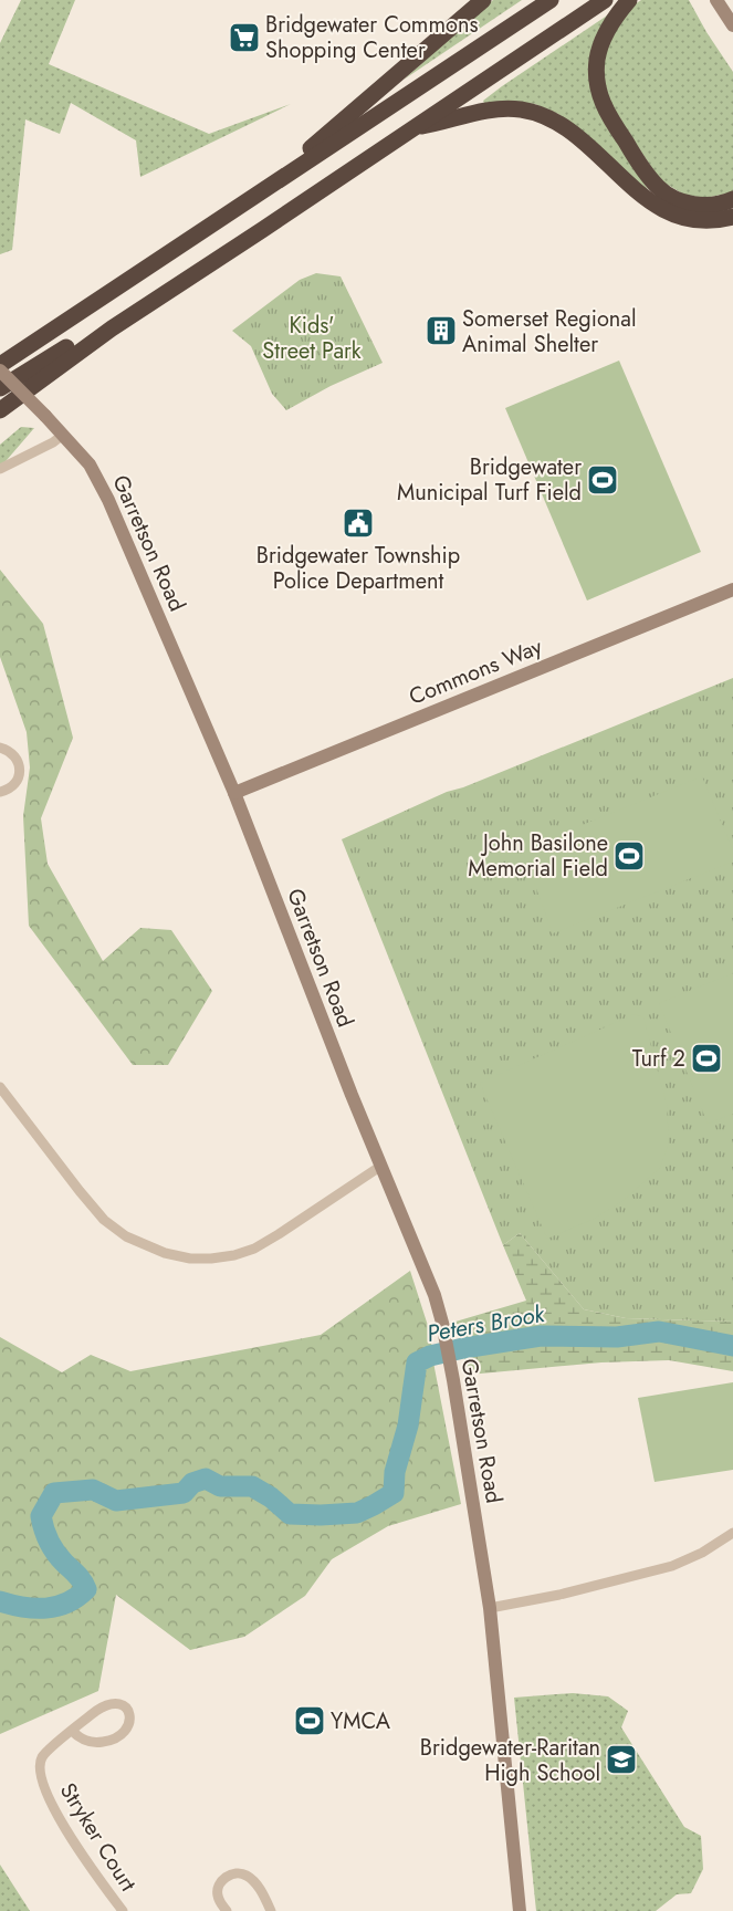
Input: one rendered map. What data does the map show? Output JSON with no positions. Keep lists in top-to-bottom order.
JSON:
{
  "streets": {
    "street": ["Garretson Road", "Commons Way", "Stryker Court"]
  },
  "crossings": [
    ["Garretson Road", "Commons Way"]
  ],
  "water": ["Peters Brook"],
  "parks": ["Kids' Street Park"],
  "places": {
    "supermarket": ["Bridgewater Commons Shopping Center"],
    "building": ["Somerset Regional Animal Shelter"],
    "sports": [
      "Bridgewater Municipal Turf Field",
      "John Basilone Memorial Field",
      "Turf 2",
      "YMCA"
    ],
    "public building": ["Bridgewater Township Police Department"],
    "school or university": ["Bridgewater-Raritan High School"]
  }
}
